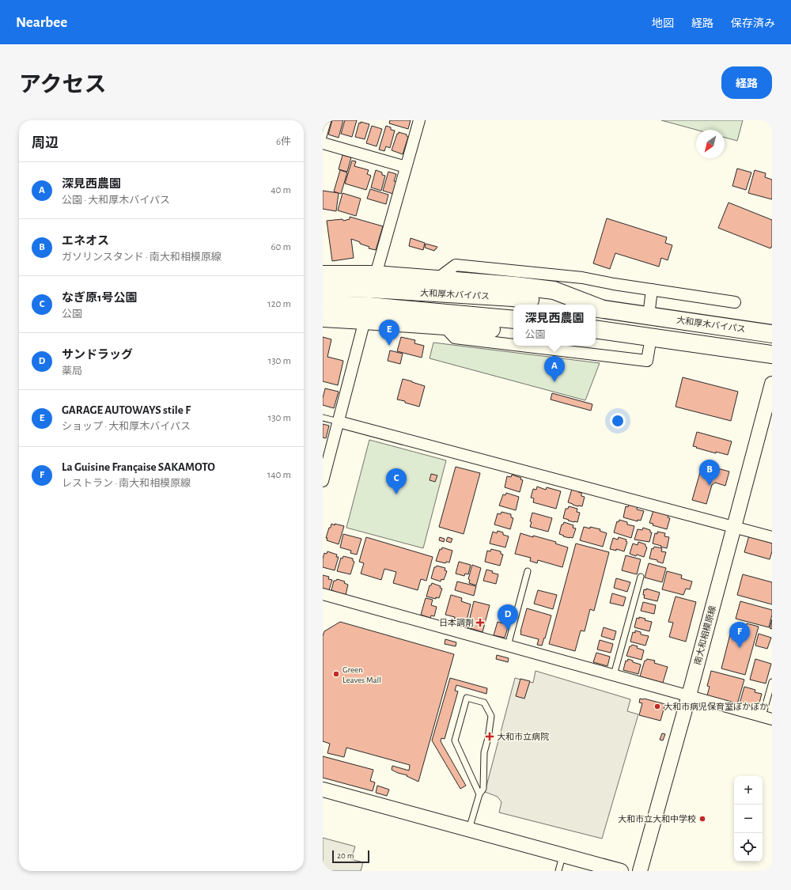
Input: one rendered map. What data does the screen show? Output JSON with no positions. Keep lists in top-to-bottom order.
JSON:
{
  "streets": {
    "highway": ["大和厚木バイパス"],
    "street": ["南大和相模原線"]
  },
  "places": {
    "health": ["日本調剤", "大和市立病院"],
    "other": ["Green Leaves Mall", "大和市病児保育室ぽかぽか", "大和市立大和中学校"]
  },
  "scale_bar": "20 m",
  "north": "bottom left",
  "page": {
    "header": "Nearbee",
    "nav": ["地図", "経路", "保存済み"],
    "title": "アクセス",
    "buttons": "経路",
    "heading": ["周辺", "6件"],
    "list": [
      {
        "mark": "A",
        "name": "深見西農園",
        "note": "公園 · 大和厚木バイパス",
        "value": "40 m"
      },
      {
        "mark": "B",
        "name": "エネオス",
        "note": "ガソリンスタンド · 南大和相模原線",
        "value": "60 m"
      },
      {
        "mark": "C",
        "name": "なぎ原1号公園",
        "note": "公園",
        "value": "120 m"
      },
      {
        "mark": "D",
        "name": "サンドラッグ",
        "note": "薬局",
        "value": "130 m"
      },
      {
        "mark": "E",
        "name": "GARAGE AUTOWAYS stile F",
        "note": "ショップ · 大和厚木バイパス",
        "value": "130 m"
      },
      {
        "mark": "F",
        "name": "La Guisine Française SAKAMOTO",
        "note": "レストラン · 南大和相模原線",
        "value": "140 m"
      }
    ],
    "popup": ["深見西農園", "公園"],
    "pins": [
      "E",
      "A",
      "B",
      "C",
      "D",
      "F"
    ],
    "map_buttons": ["+", "−"],
    "scale": "20 m"
  }
}
